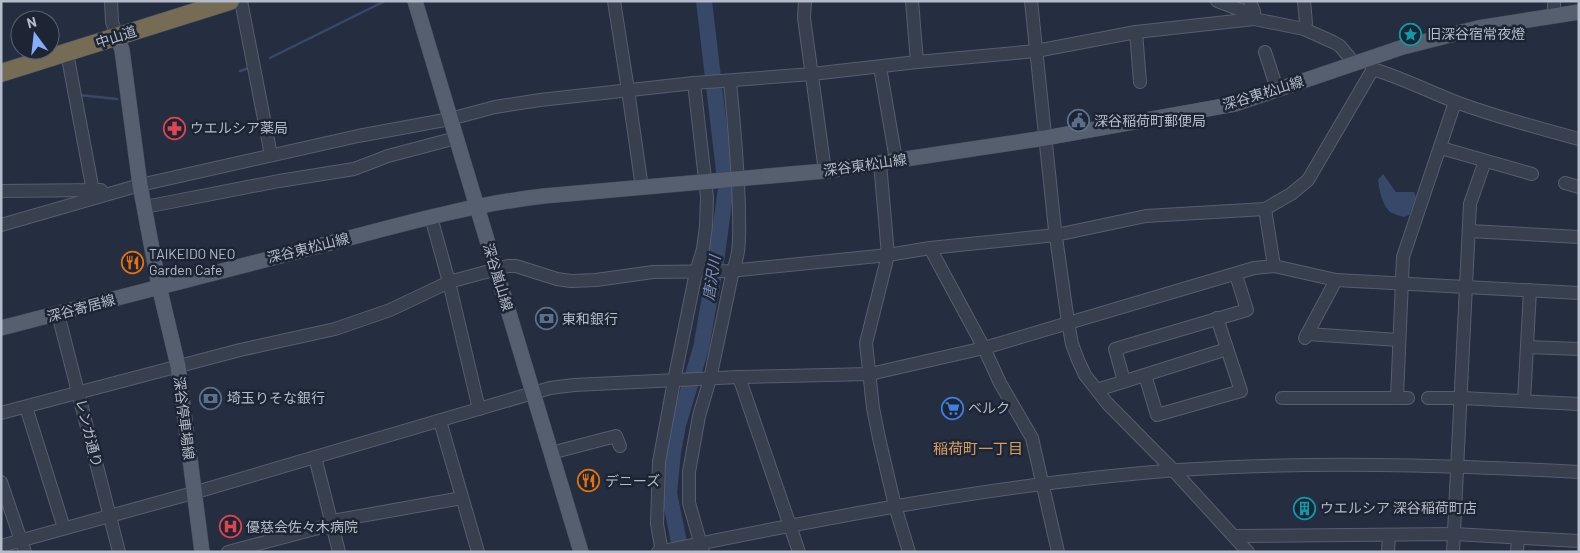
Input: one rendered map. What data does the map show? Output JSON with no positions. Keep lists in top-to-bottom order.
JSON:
{
  "streets": {
    "highway": ["中山道"],
    "main road": [
      "深谷東松山線",
      "深谷嵐山線",
      "深谷寄居線",
      "深谷停車場線"
    ],
    "street": ["レンガ通り"]
  },
  "crossings": [
    ["深谷東松山線", "深谷嵐山線"],
    ["深谷東松山線", "深谷寄居線"],
    ["深谷東松山線", "深谷停車場線"],
    ["深谷寄居線", "深谷停車場線"],
    ["深谷寄居線", "レンガ通り"]
  ],
  "districts": ["稲荷町一丁目"],
  "water": ["唐沢川"],
  "places": {
    "place": ["旧深谷宿常夜燈"],
    "public building": ["深谷稲荷町郵便局"],
    "pharmacy": ["ウエルシア薬局"],
    "restaurant": ["TAIKEIDO NEO Garden Cafe", "デニーズ"],
    "bank": ["東和銀行", "埼玉りそな銀行"],
    "supermarket": ["ベルク"],
    "building": ["ウエルシア 深谷稲荷町店"],
    "hospital": ["優慈会佐々木病院"]
  },
  "north": "top"
}
